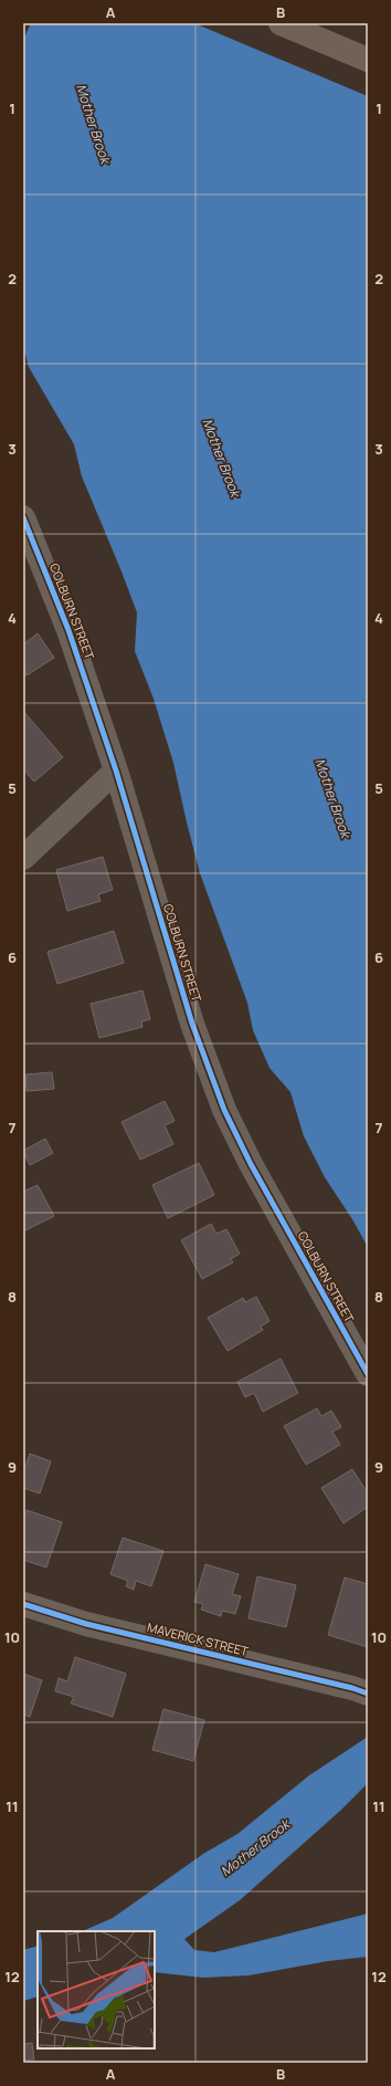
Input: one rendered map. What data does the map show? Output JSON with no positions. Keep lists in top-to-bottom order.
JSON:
{
  "streets": {
    "street": ["COLBURN STREET", "MAVERICK STREET"]
  },
  "water": ["Mother Brook"],
  "grid": {
    "columns": ["A", "B"],
    "rows": [
      "1",
      "2",
      "3",
      "4",
      "5",
      "6",
      "7",
      "8",
      "9",
      "10",
      "11",
      "12"
    ]
  }
}
